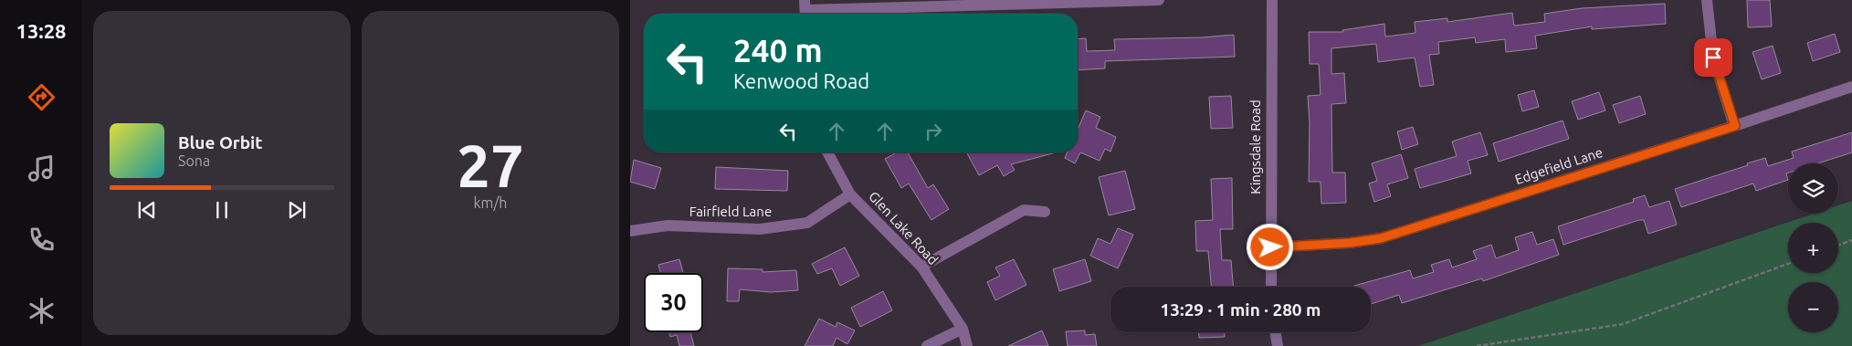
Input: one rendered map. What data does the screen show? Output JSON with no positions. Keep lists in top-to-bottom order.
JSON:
{
  "streets": {
    "street": [
      "Kingsdale Road",
      "Edgefield Lane",
      "Fairfield Lane",
      "Glen Lake Road"
    ]
  },
  "crossings": [
    ["Kingsdale Road", "Edgefield Lane"],
    ["Fairfield Lane", "Glen Lake Road"]
  ],
  "page": {
    "tabs": "13:28",
    "tile": ["27", "km/h"],
    "turn": ["240 m", "Kenwood Road"],
    "song": ["Blue Orbit", "Sona"],
    "map_buttons": ["+", "−"],
    "limit": "30",
    "trip": "13:29 · 1 min · 280 m"
  }
}
